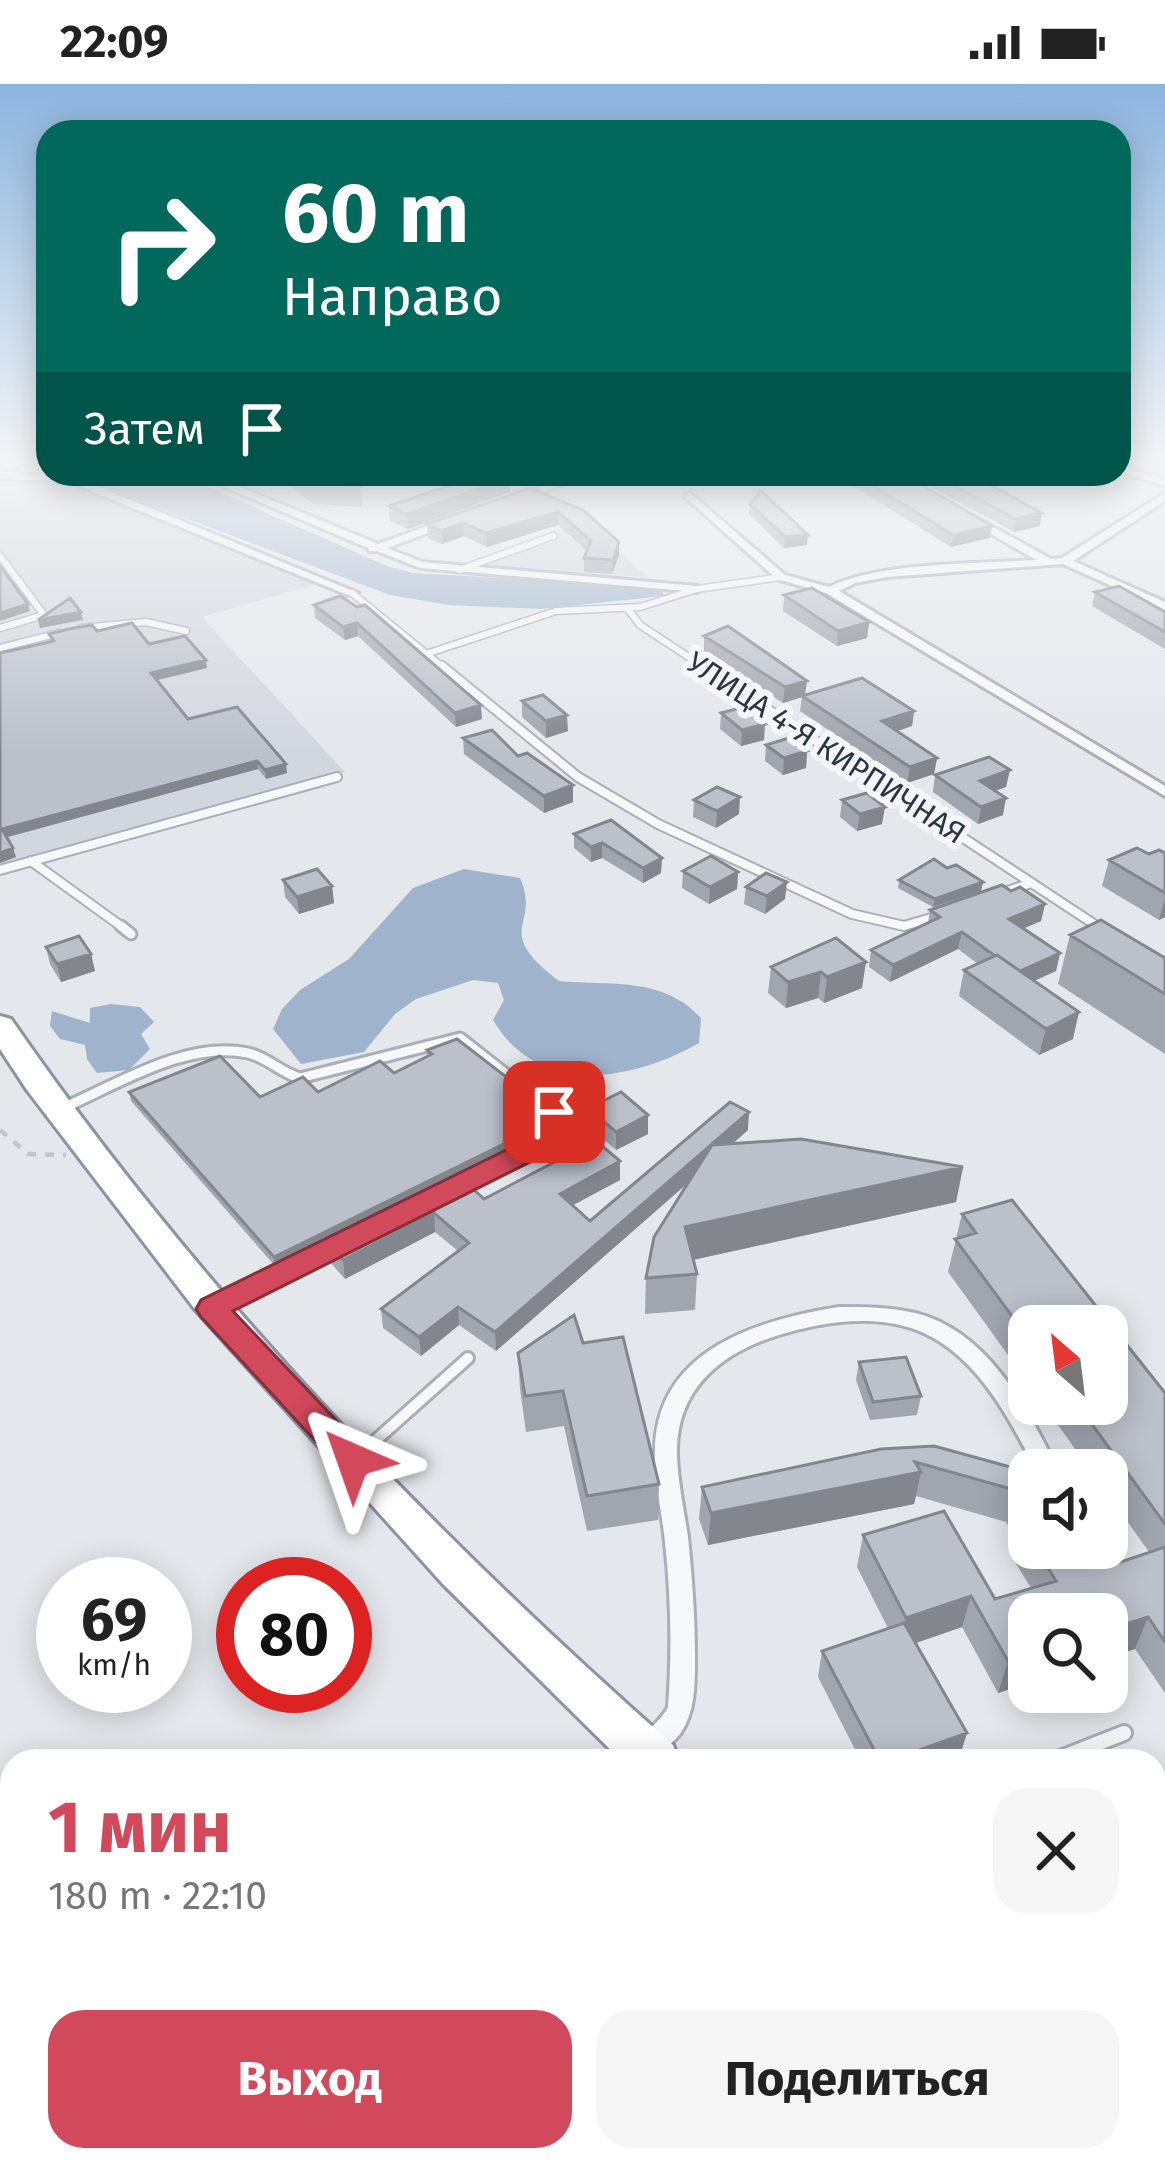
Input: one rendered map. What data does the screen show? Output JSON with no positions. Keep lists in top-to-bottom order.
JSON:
{
  "streets": {
    "lane": ["УЛИЦА 4-Я КИРПИЧНАЯ"]
  },
  "north": "top left",
  "page": {
    "status": "22:09",
    "turn": ["60 m", "Направо"],
    "then": "Затем",
    "speed": "69 km/h",
    "limit": "80",
    "heading": ["1 мин", "180 m · 22:10"],
    "buttons": ["Выход", "Поделиться"]
  }
}
